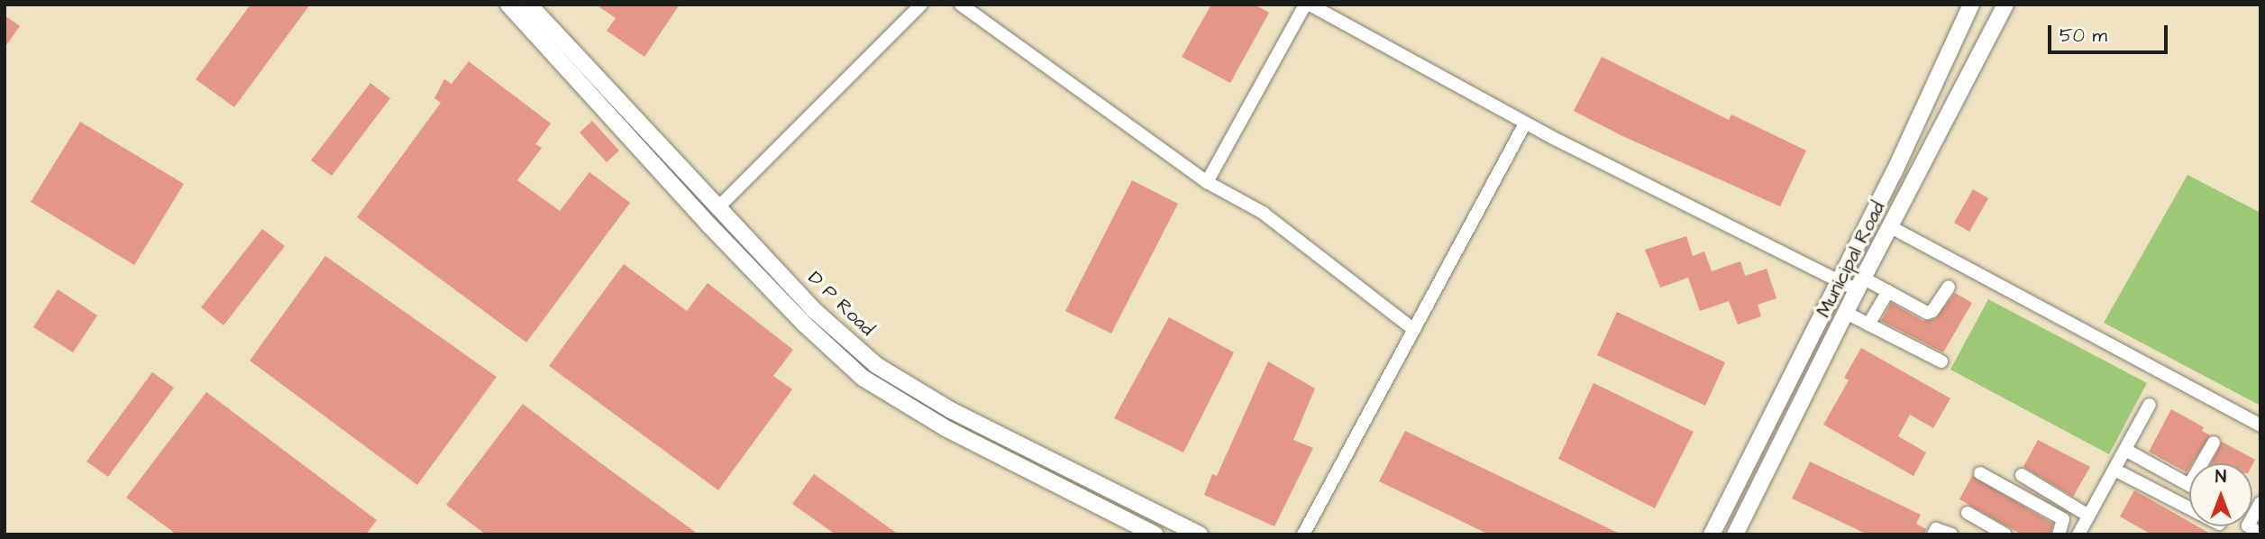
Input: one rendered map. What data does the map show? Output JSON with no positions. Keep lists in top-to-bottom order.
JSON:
{
  "streets": {
    "street": ["Municipal Road", "D P Road"]
  },
  "scale_bar": "50 m",
  "north": "top"
}
